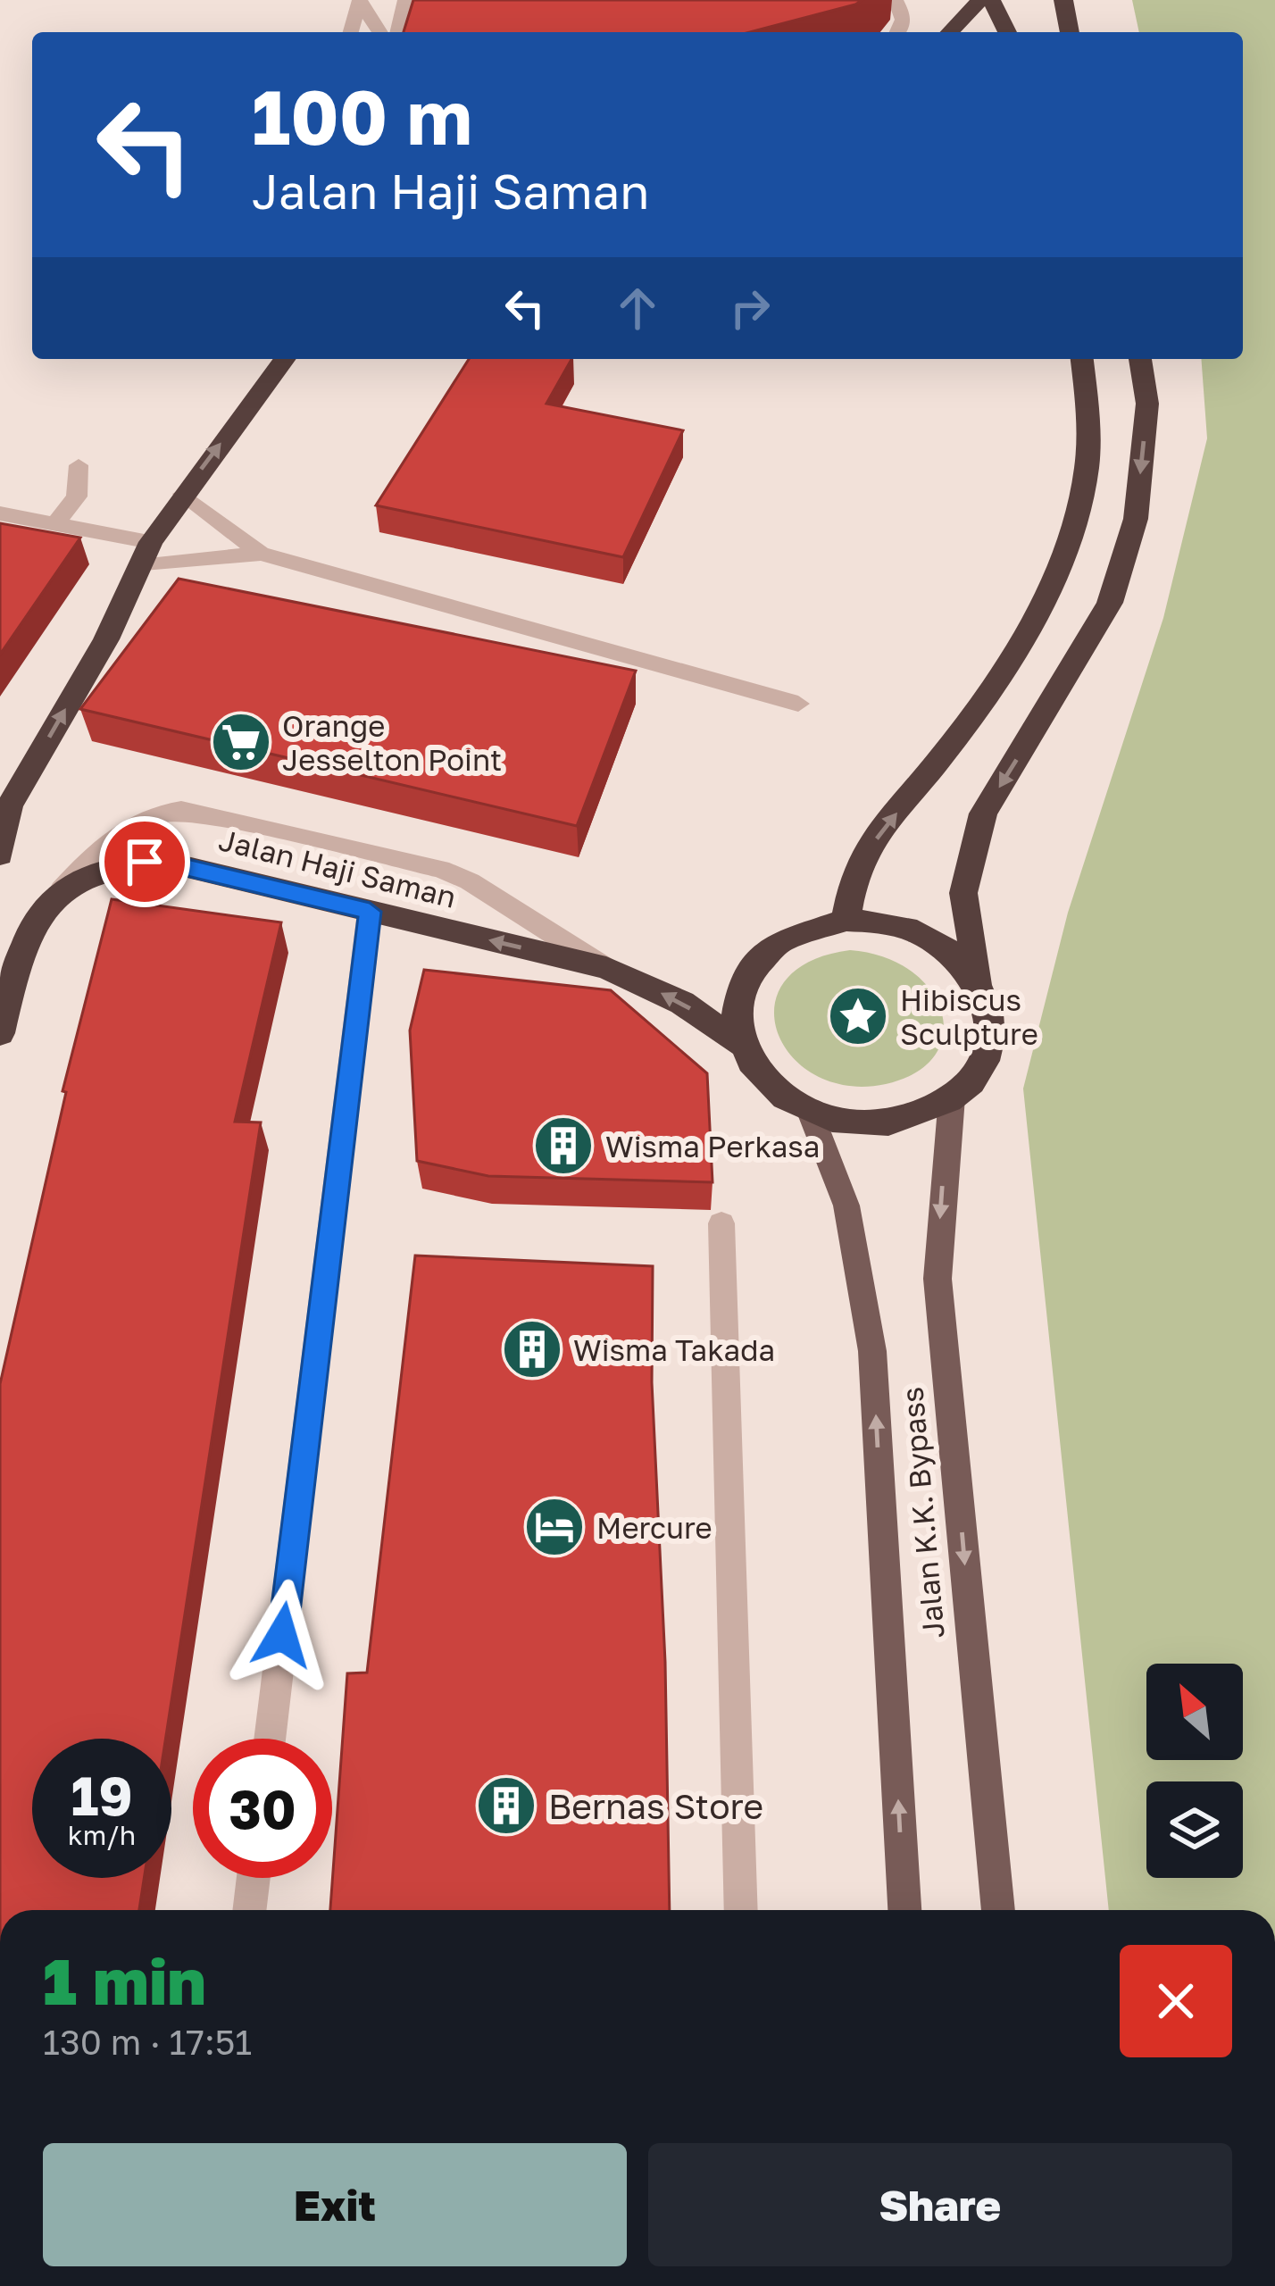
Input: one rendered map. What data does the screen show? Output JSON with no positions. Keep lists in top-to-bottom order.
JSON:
{
  "streets": {
    "highway": ["Jalan Haji Saman"],
    "main road": ["Jalan K.K. Bypass"]
  },
  "crossings": [
    ["Jalan Haji Saman", "Jalan K.K. Bypass"]
  ],
  "one_way": ["Jalan Haji Saman"],
  "places": {
    "supermarket": ["Orange Jesselton Point"],
    "place": ["Hibiscus Sculpture"],
    "building": ["Wisma Perkasa", "Wisma Takada", "Bernas Store"],
    "hotel": ["Mercure"]
  },
  "north": "top left",
  "page": {
    "turn": ["100 m", "Jalan Haji Saman"],
    "speed": "19 km/h",
    "limit": "30",
    "heading": ["1 min", "130 m · 17:51"],
    "buttons": ["Exit", "Share"]
  }
}
